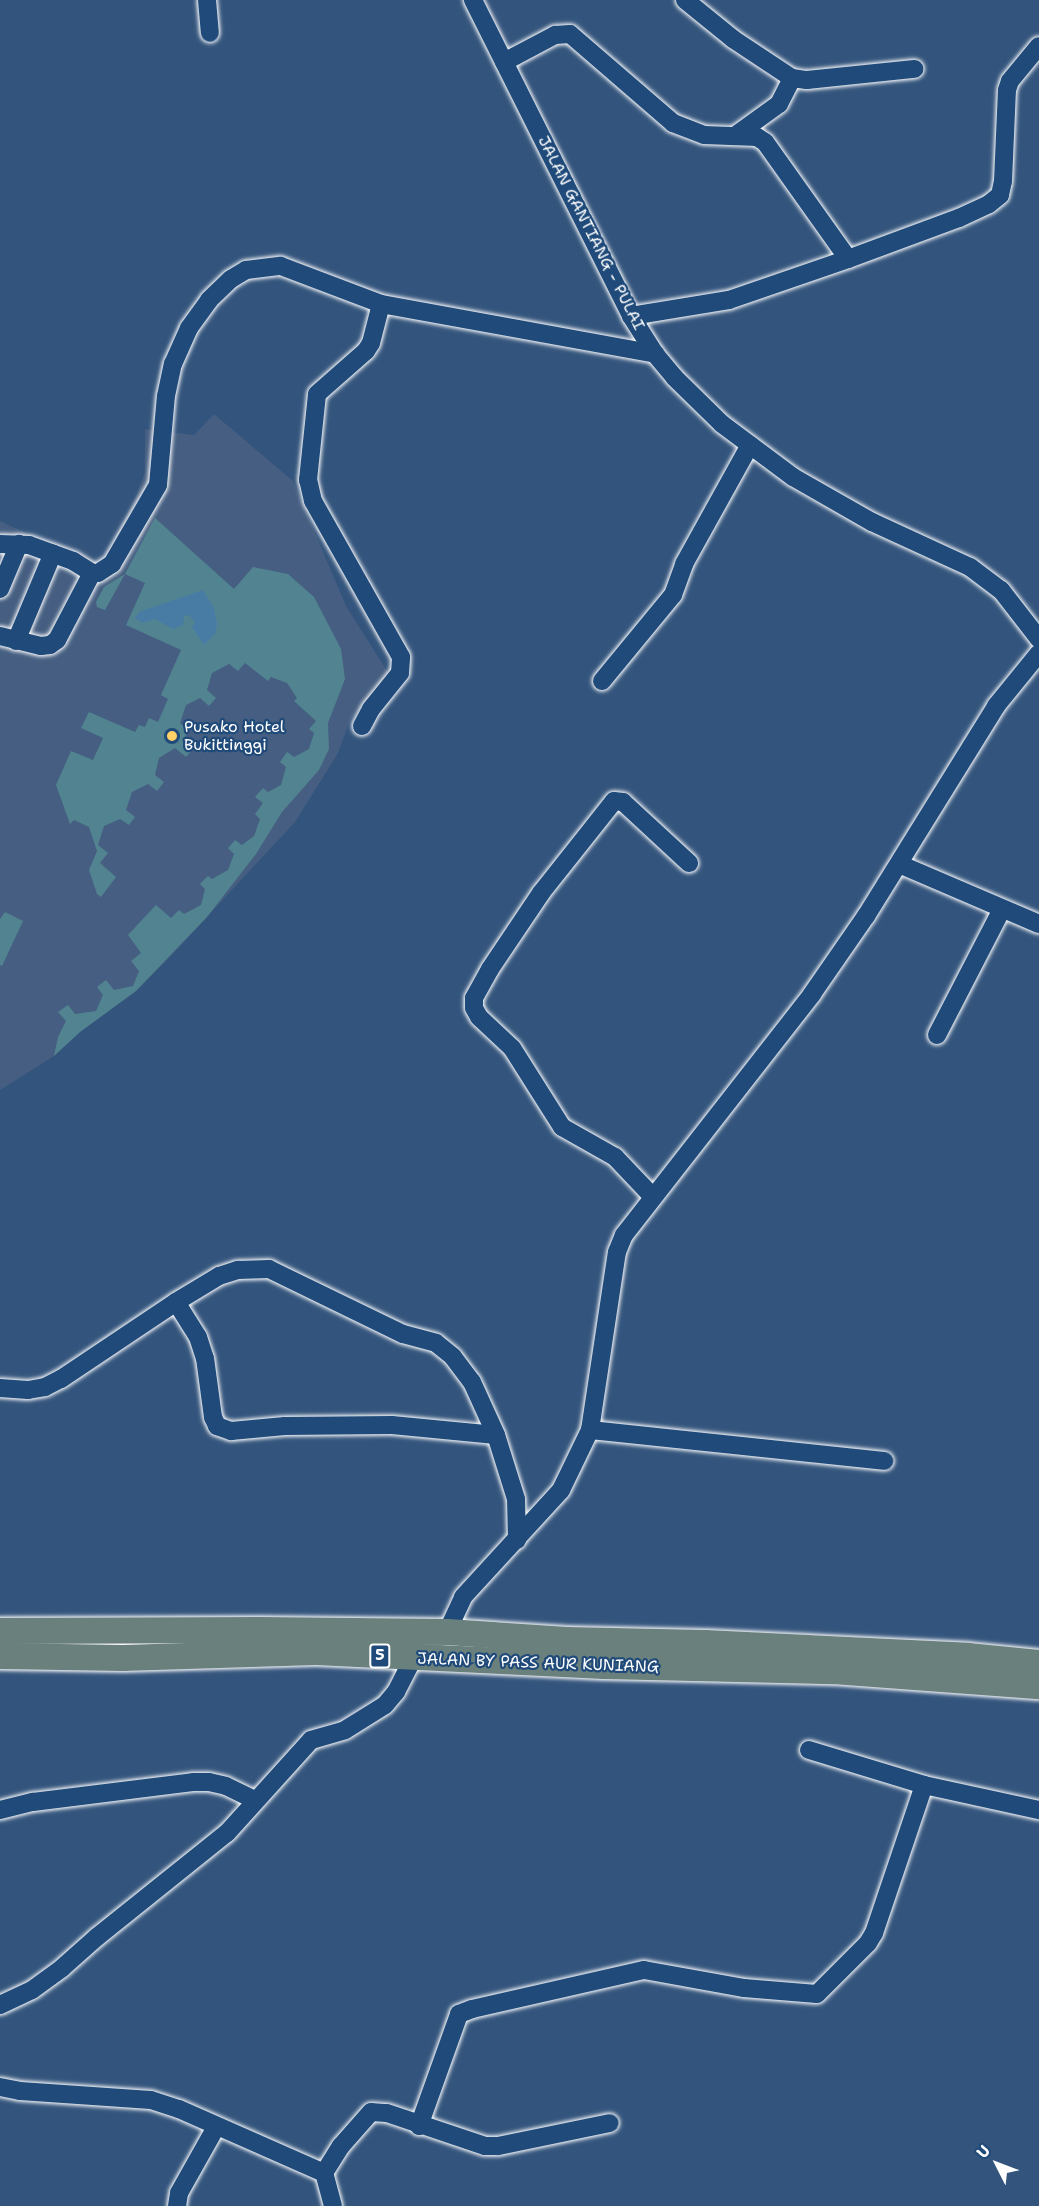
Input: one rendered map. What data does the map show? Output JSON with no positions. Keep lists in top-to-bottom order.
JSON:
{
  "streets": {
    "highway": ["5", "JALAN BY PASS AUR KUNIANG"],
    "street": ["JALAN GANTIANG - PULAI"]
  },
  "places": ["Pusako Hotel Bukittinggi"],
  "north": "top left"
}
